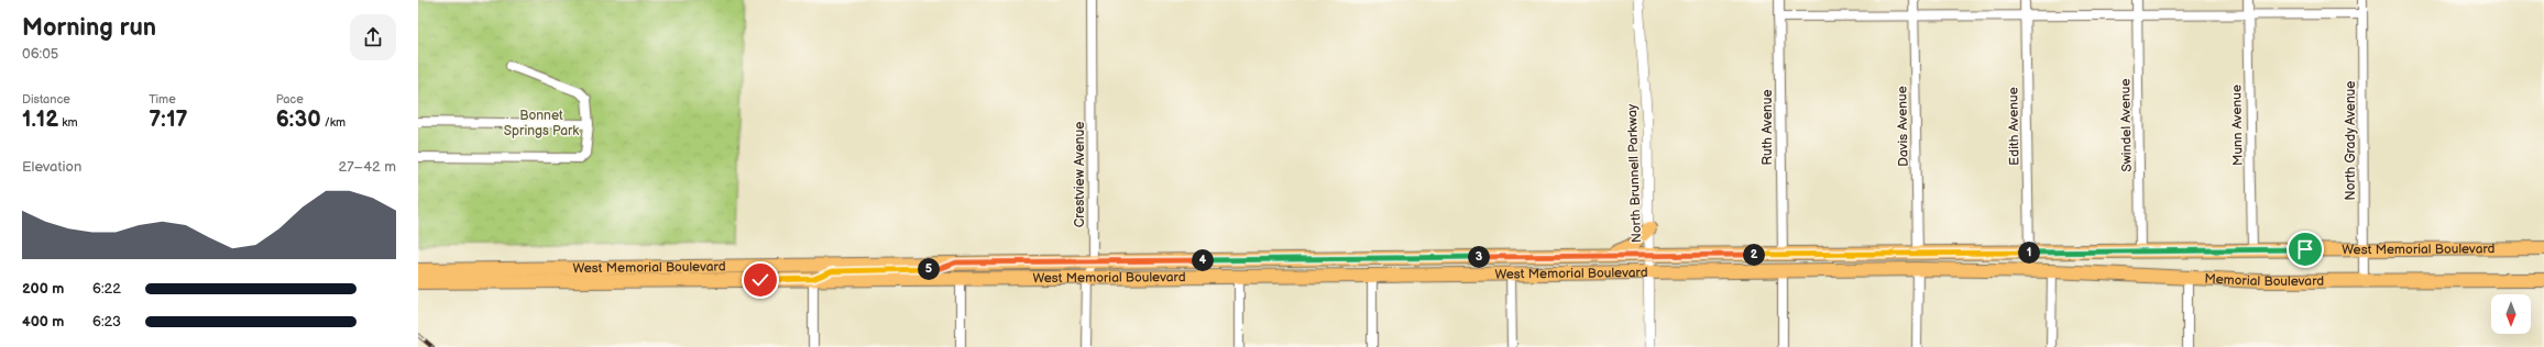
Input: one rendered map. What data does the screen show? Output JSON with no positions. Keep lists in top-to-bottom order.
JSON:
{
  "streets": {
    "main road": ["West Memorial Boulevard", "Memorial Boulevard"],
    "street": [
      "Swindel Avenue",
      "Munn Avenue",
      "Davis Avenue",
      "Edith Avenue",
      "Ruth Avenue",
      "North Grady Avenue",
      "North Brunnell Parkway",
      "Crestview Avenue"
    ]
  },
  "crossings": [
    ["Swindel Avenue", "West Memorial Boulevard"],
    ["Munn Avenue", "West Memorial Boulevard"],
    ["Davis Avenue", "West Memorial Boulevard"],
    ["Edith Avenue", "West Memorial Boulevard"],
    ["Ruth Avenue", "West Memorial Boulevard"],
    ["North Grady Avenue", "West Memorial Boulevard"],
    ["North Grady Avenue", "Memorial Boulevard"],
    ["North Brunnell Parkway", "West Memorial Boulevard"],
    ["Crestview Avenue", "West Memorial Boulevard"],
    ["West Memorial Boulevard", "Memorial Boulevard"]
  ],
  "parks": ["Bonnet Springs Park"],
  "north": "bottom",
  "page": {
    "heading": ["Morning run", "06:05"],
    "stats": [
      ["Distance", "1.12 km"],
      ["Time", "7:17"],
      ["Pace", "6:30 /km"]
    ],
    "chart": ["Elevation", "27–42 m"],
    "pins": [
      "1",
      "2",
      "3",
      "4",
      "5"
    ],
    "list": [
      {
        "name": "200 m",
        "note": "6:22"
      },
      {
        "name": "400 m",
        "note": "6:23"
      }
    ]
  }
}
